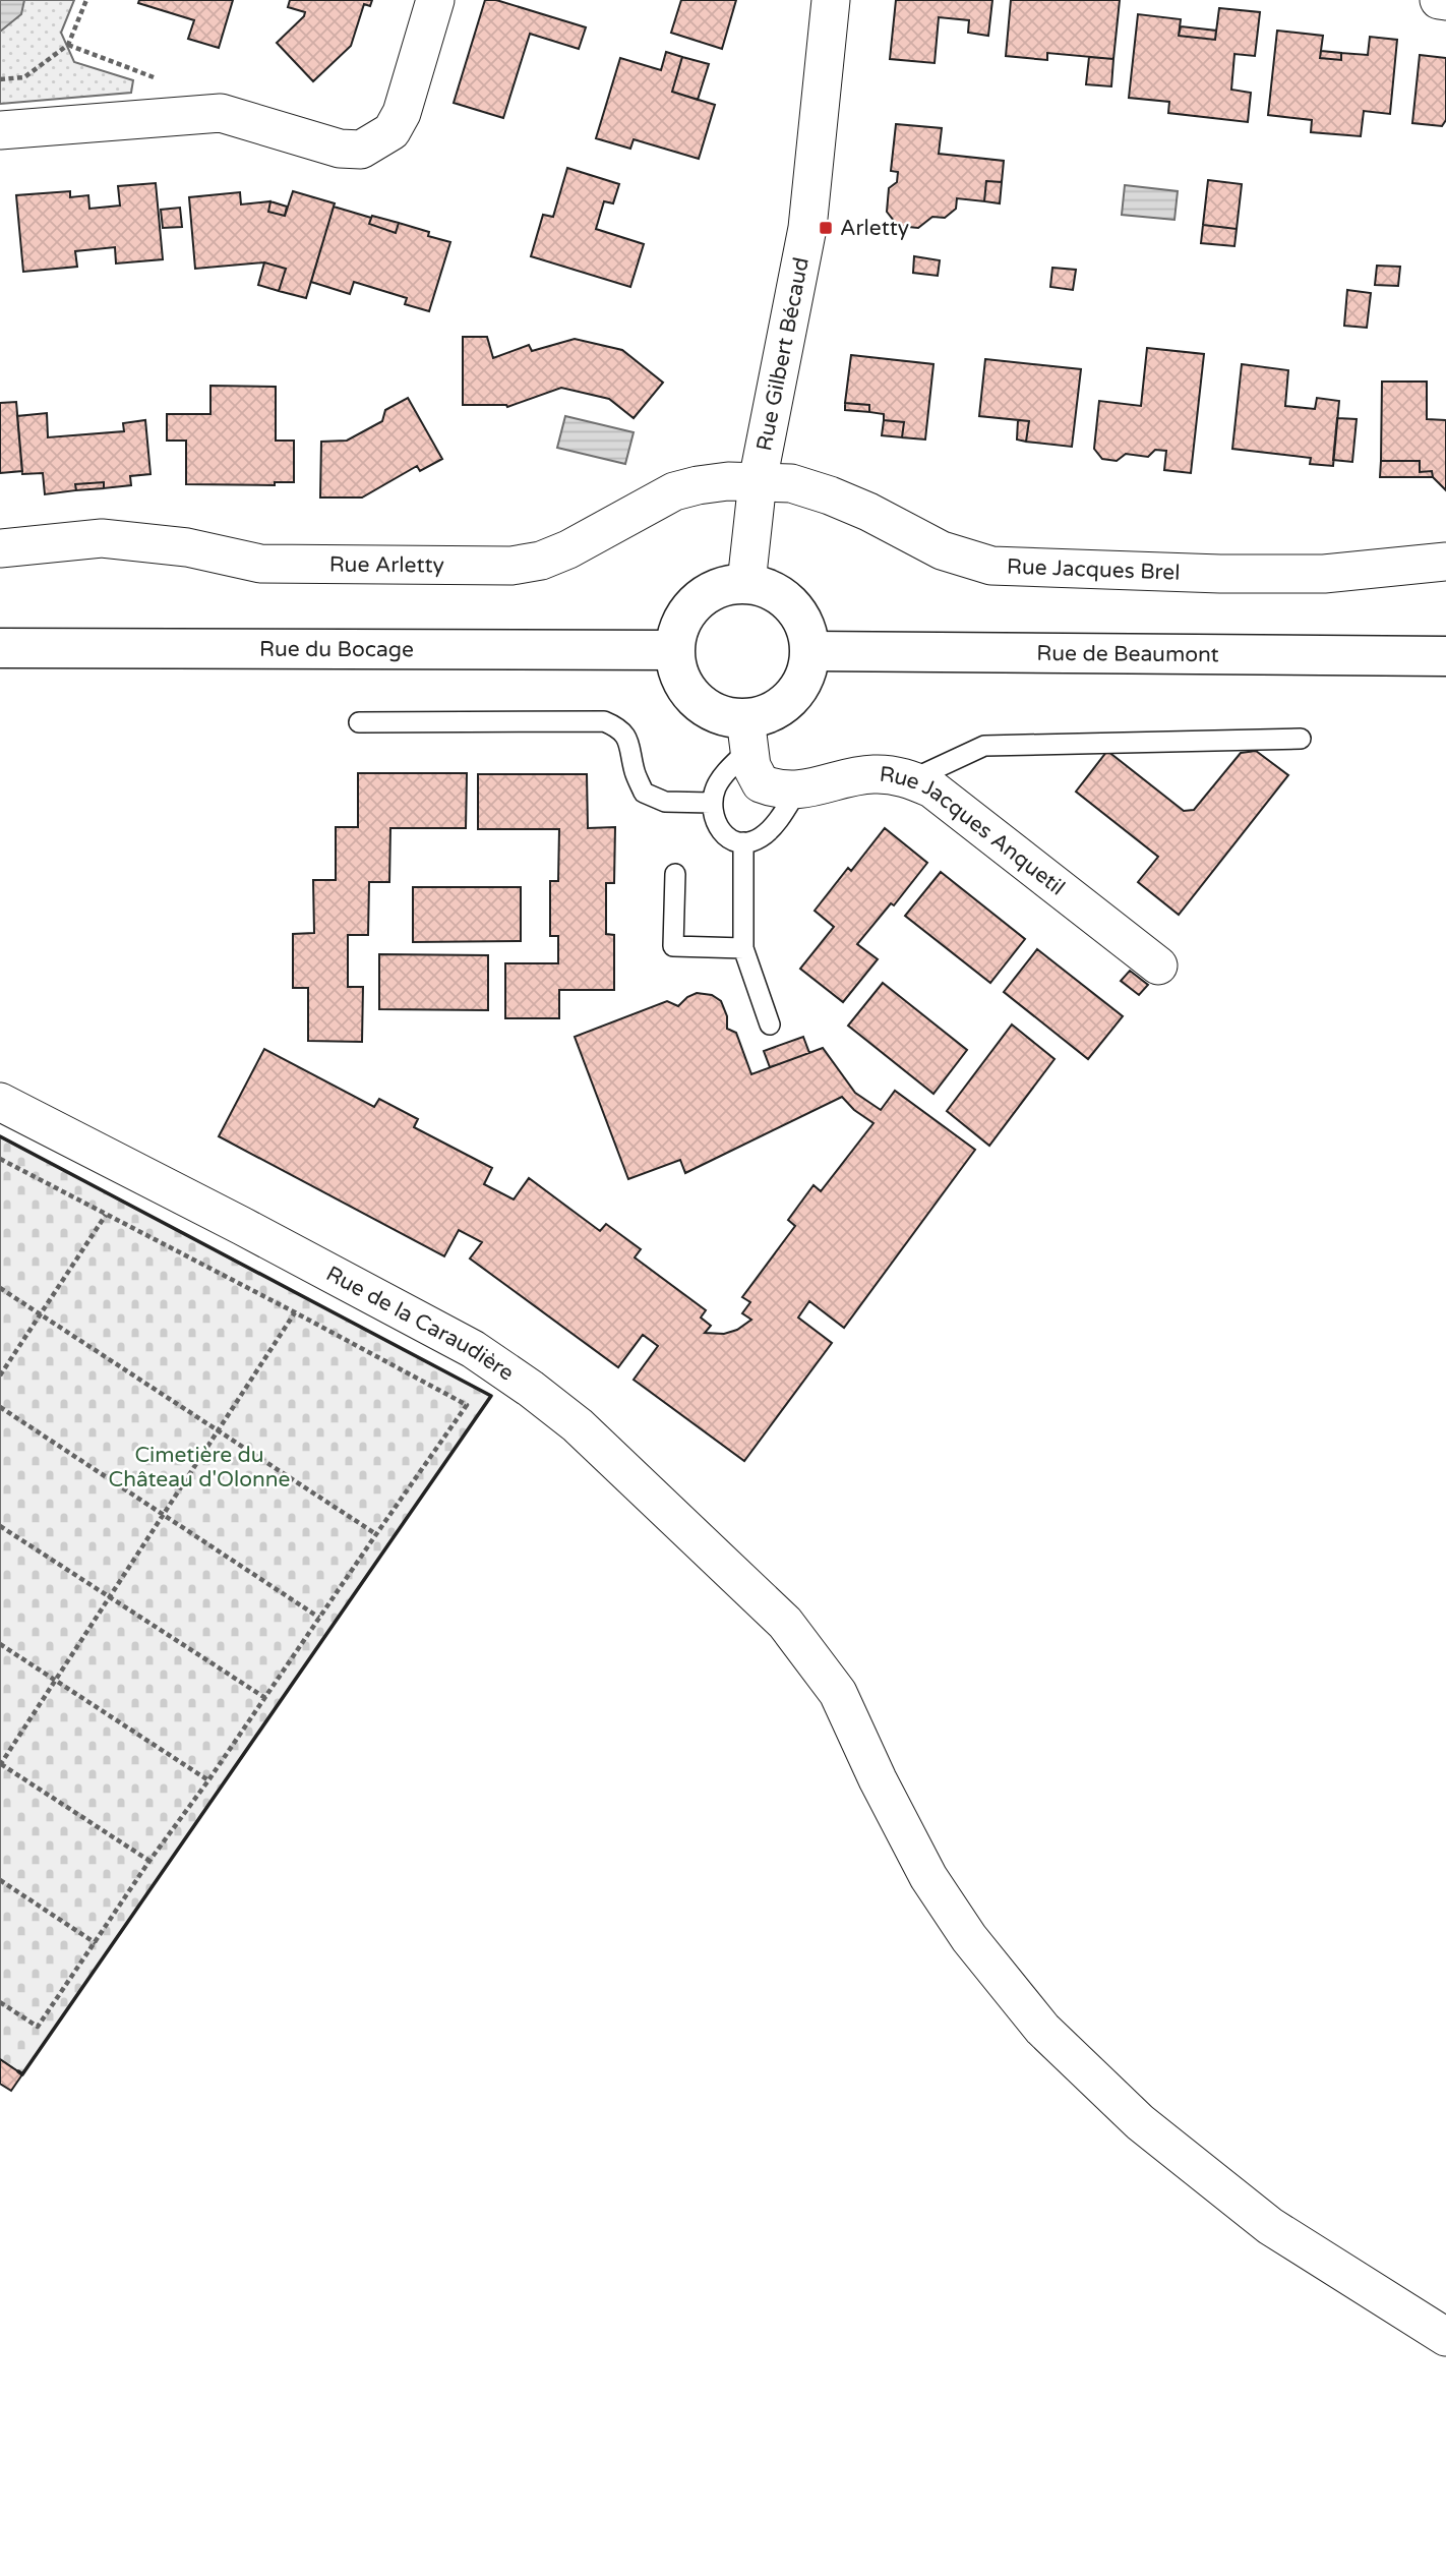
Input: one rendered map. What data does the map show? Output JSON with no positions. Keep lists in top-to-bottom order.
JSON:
{
  "streets": {
    "main road": ["Rue du Bocage", "Rue de Beaumont"],
    "street": [
      "Rue Gilbert Bécaud",
      "Rue Arletty",
      "Rue Jacques Brel",
      "Rue Jacques Anquetil",
      "Rue de la Caraudière"
    ]
  },
  "crossings": [
    ["Rue Gilbert Bécaud", "Rue Arletty"],
    ["Rue Gilbert Bécaud", "Rue Jacques Brel"],
    ["Rue Gilbert Bécaud", "Rue du Bocage"],
    ["Rue Gilbert Bécaud", "Rue de Beaumont"],
    ["Rue Gilbert Bécaud", "Rue Jacques Anquetil"],
    ["Rue Arletty", "Rue Jacques Brel"],
    ["Rue du Bocage", "Rue de Beaumont"],
    ["Rue du Bocage", "Rue Jacques Anquetil"],
    ["Rue de Beaumont", "Rue Jacques Anquetil"]
  ],
  "parks": ["Cimetière du Château d'Olonne"],
  "places": {
    "transit": ["Arletty"]
  }
}
